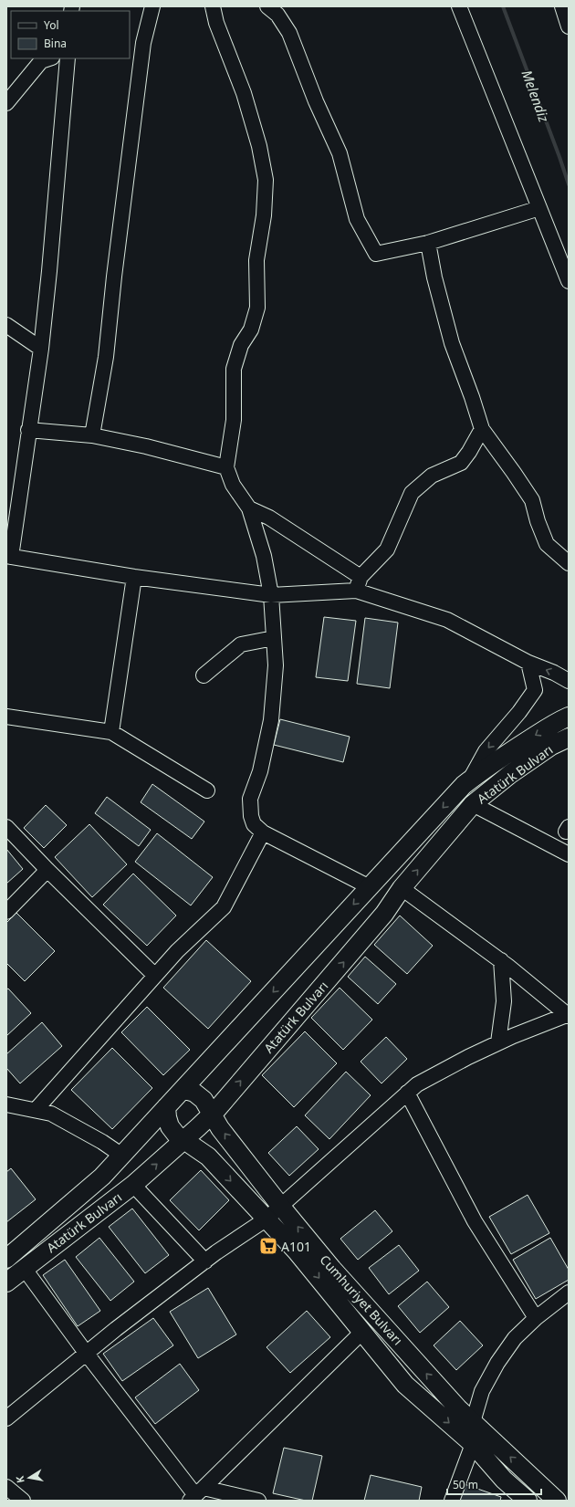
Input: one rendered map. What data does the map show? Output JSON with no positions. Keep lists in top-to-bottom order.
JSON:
{
  "streets": {
    "main road": ["Atatürk Bulvarı", "Cumhuriyet Bulvarı"]
  },
  "crossings": [
    ["Atatürk Bulvarı", "Cumhuriyet Bulvarı"]
  ],
  "water": ["Melendiz"],
  "places": {
    "supermarket": ["A101"]
  },
  "legend": ["Yol", "Bina"],
  "scale_bar": "50 m",
  "north": "left"
}
